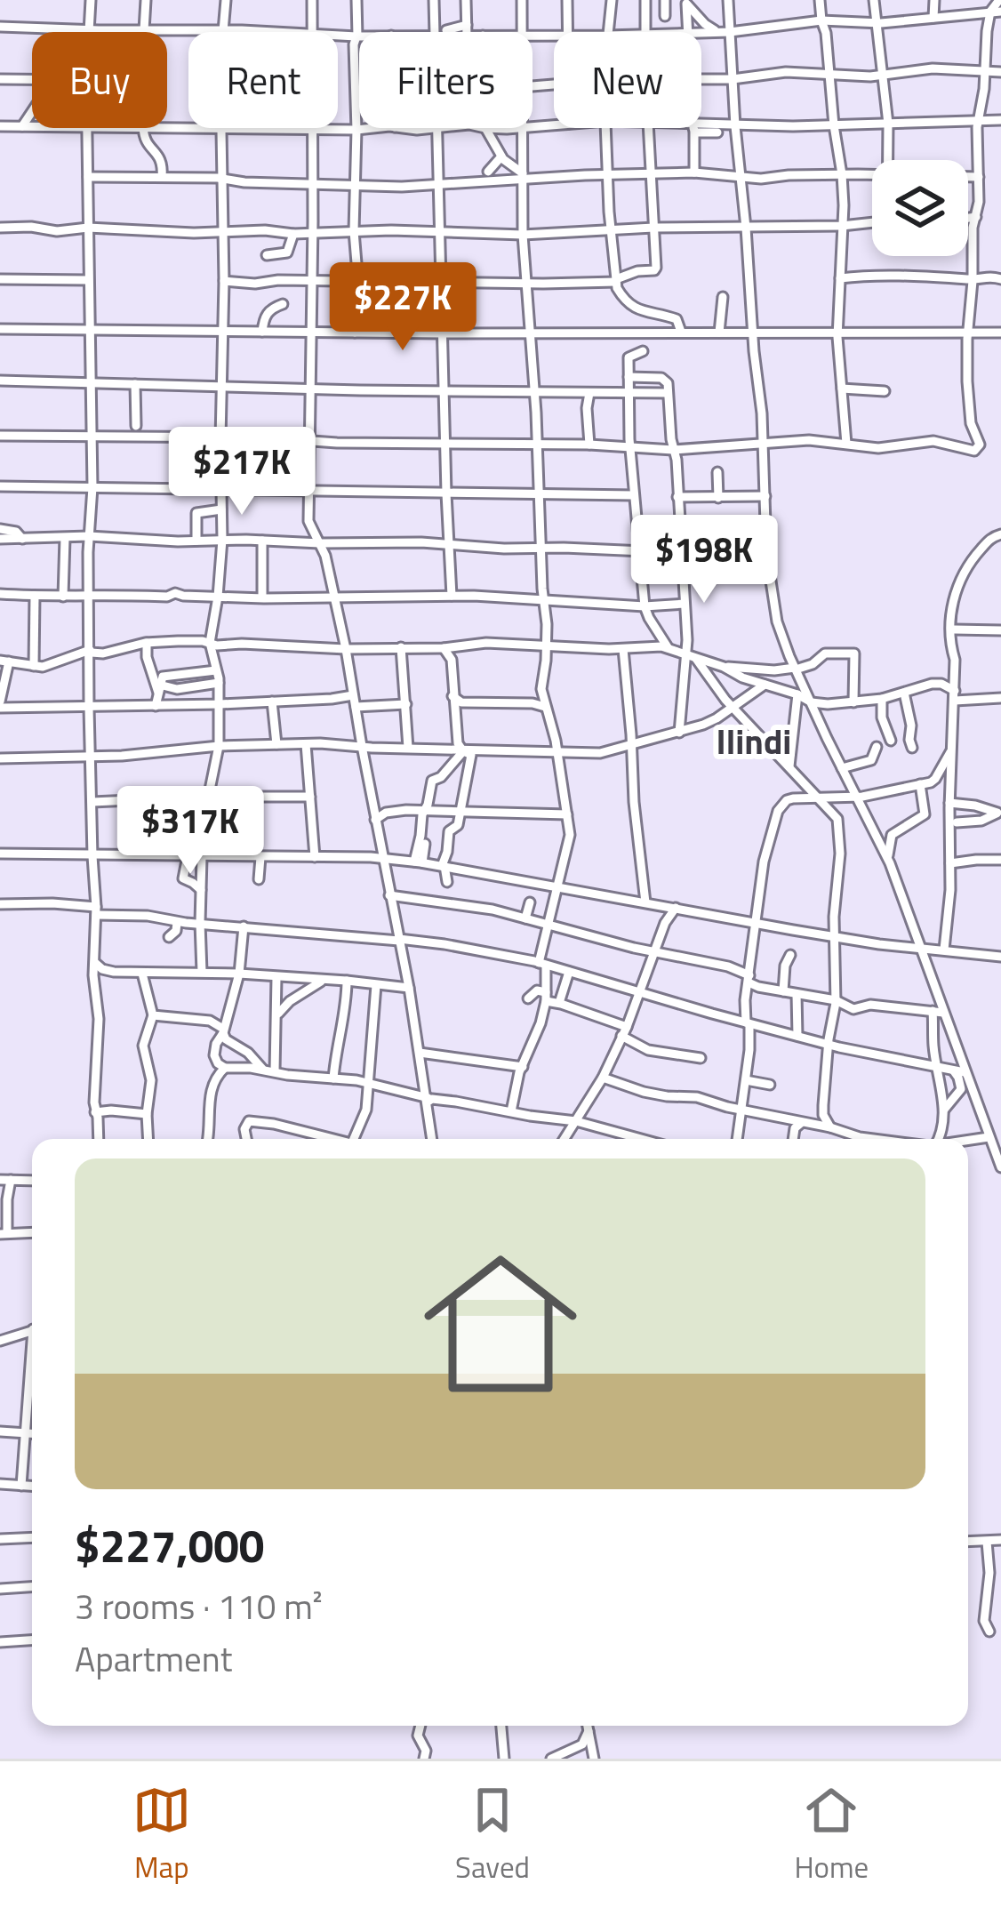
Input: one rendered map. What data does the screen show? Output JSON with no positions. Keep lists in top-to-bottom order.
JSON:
{
  "districts": ["Ilindi"],
  "page": {
    "chip": [
      "Buy",
      "Rent",
      "Filters",
      "New"
    ],
    "price": [
      "$227K",
      "$217K",
      "$198K",
      "$317K"
    ],
    "list": [
      {
        "name": "$227,000",
        "note": "3 rooms · 110 m² · Apartment"
      }
    ],
    "tabs": ["Map", "Saved", "Home"]
  }
}
